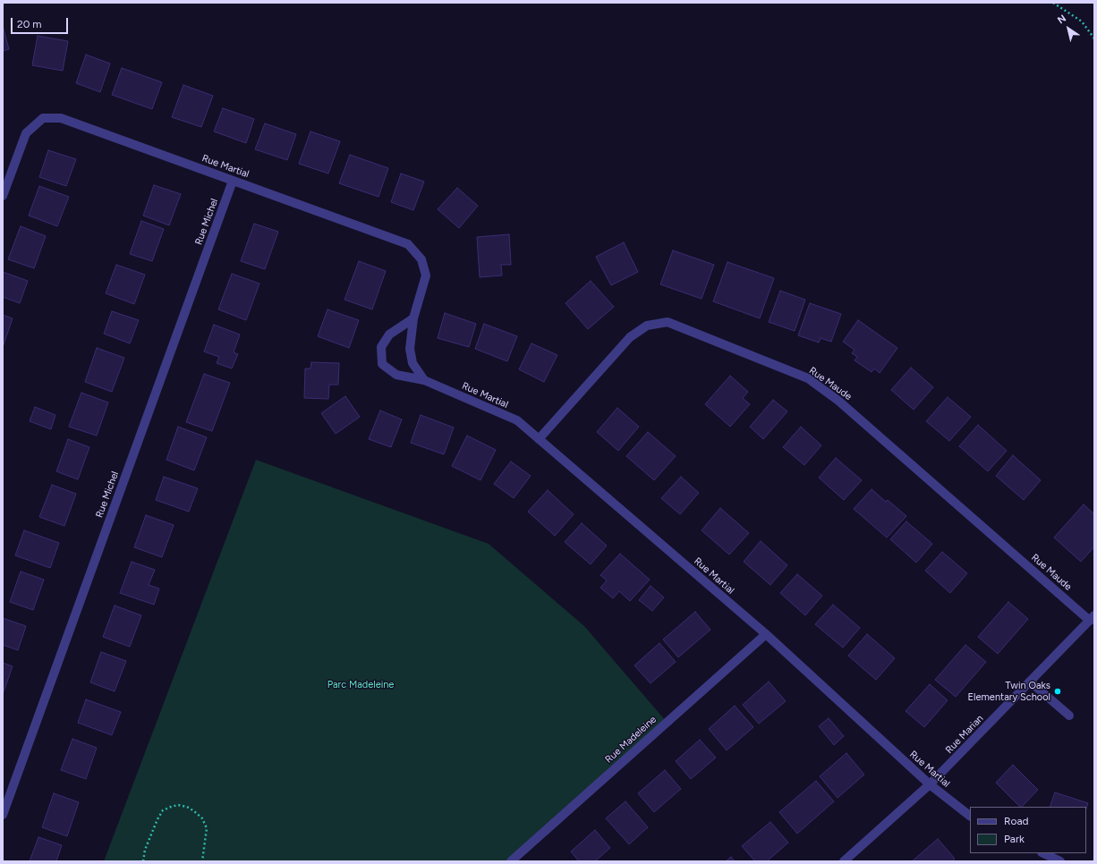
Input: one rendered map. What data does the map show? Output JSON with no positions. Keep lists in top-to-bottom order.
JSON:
{
  "streets": {
    "street": [
      "Rue Martial",
      "Rue Michel",
      "Rue Maude",
      "Rue Marian",
      "Rue Madeleine"
    ]
  },
  "crossings": [
    ["Rue Martial", "Rue Michel"],
    ["Rue Martial", "Rue Maude"],
    ["Rue Martial", "Rue Marian"],
    ["Rue Martial", "Rue Madeleine"],
    ["Rue Maude", "Rue Marian"]
  ],
  "parks": ["Parc Madeleine"],
  "places": ["Twin Oaks Elementary School"],
  "legend": ["Road", "Park"],
  "scale_bar": "20 m",
  "north": "top left"
}
